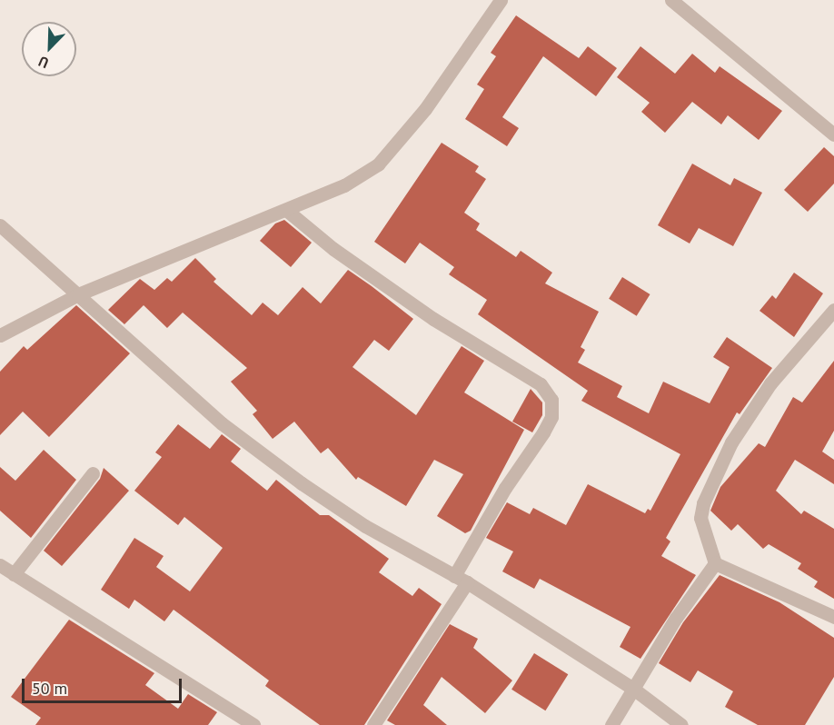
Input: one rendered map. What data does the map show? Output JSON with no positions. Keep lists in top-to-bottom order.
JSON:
{
  "scale_bar": "50 m",
  "north": "bottom left"
}
